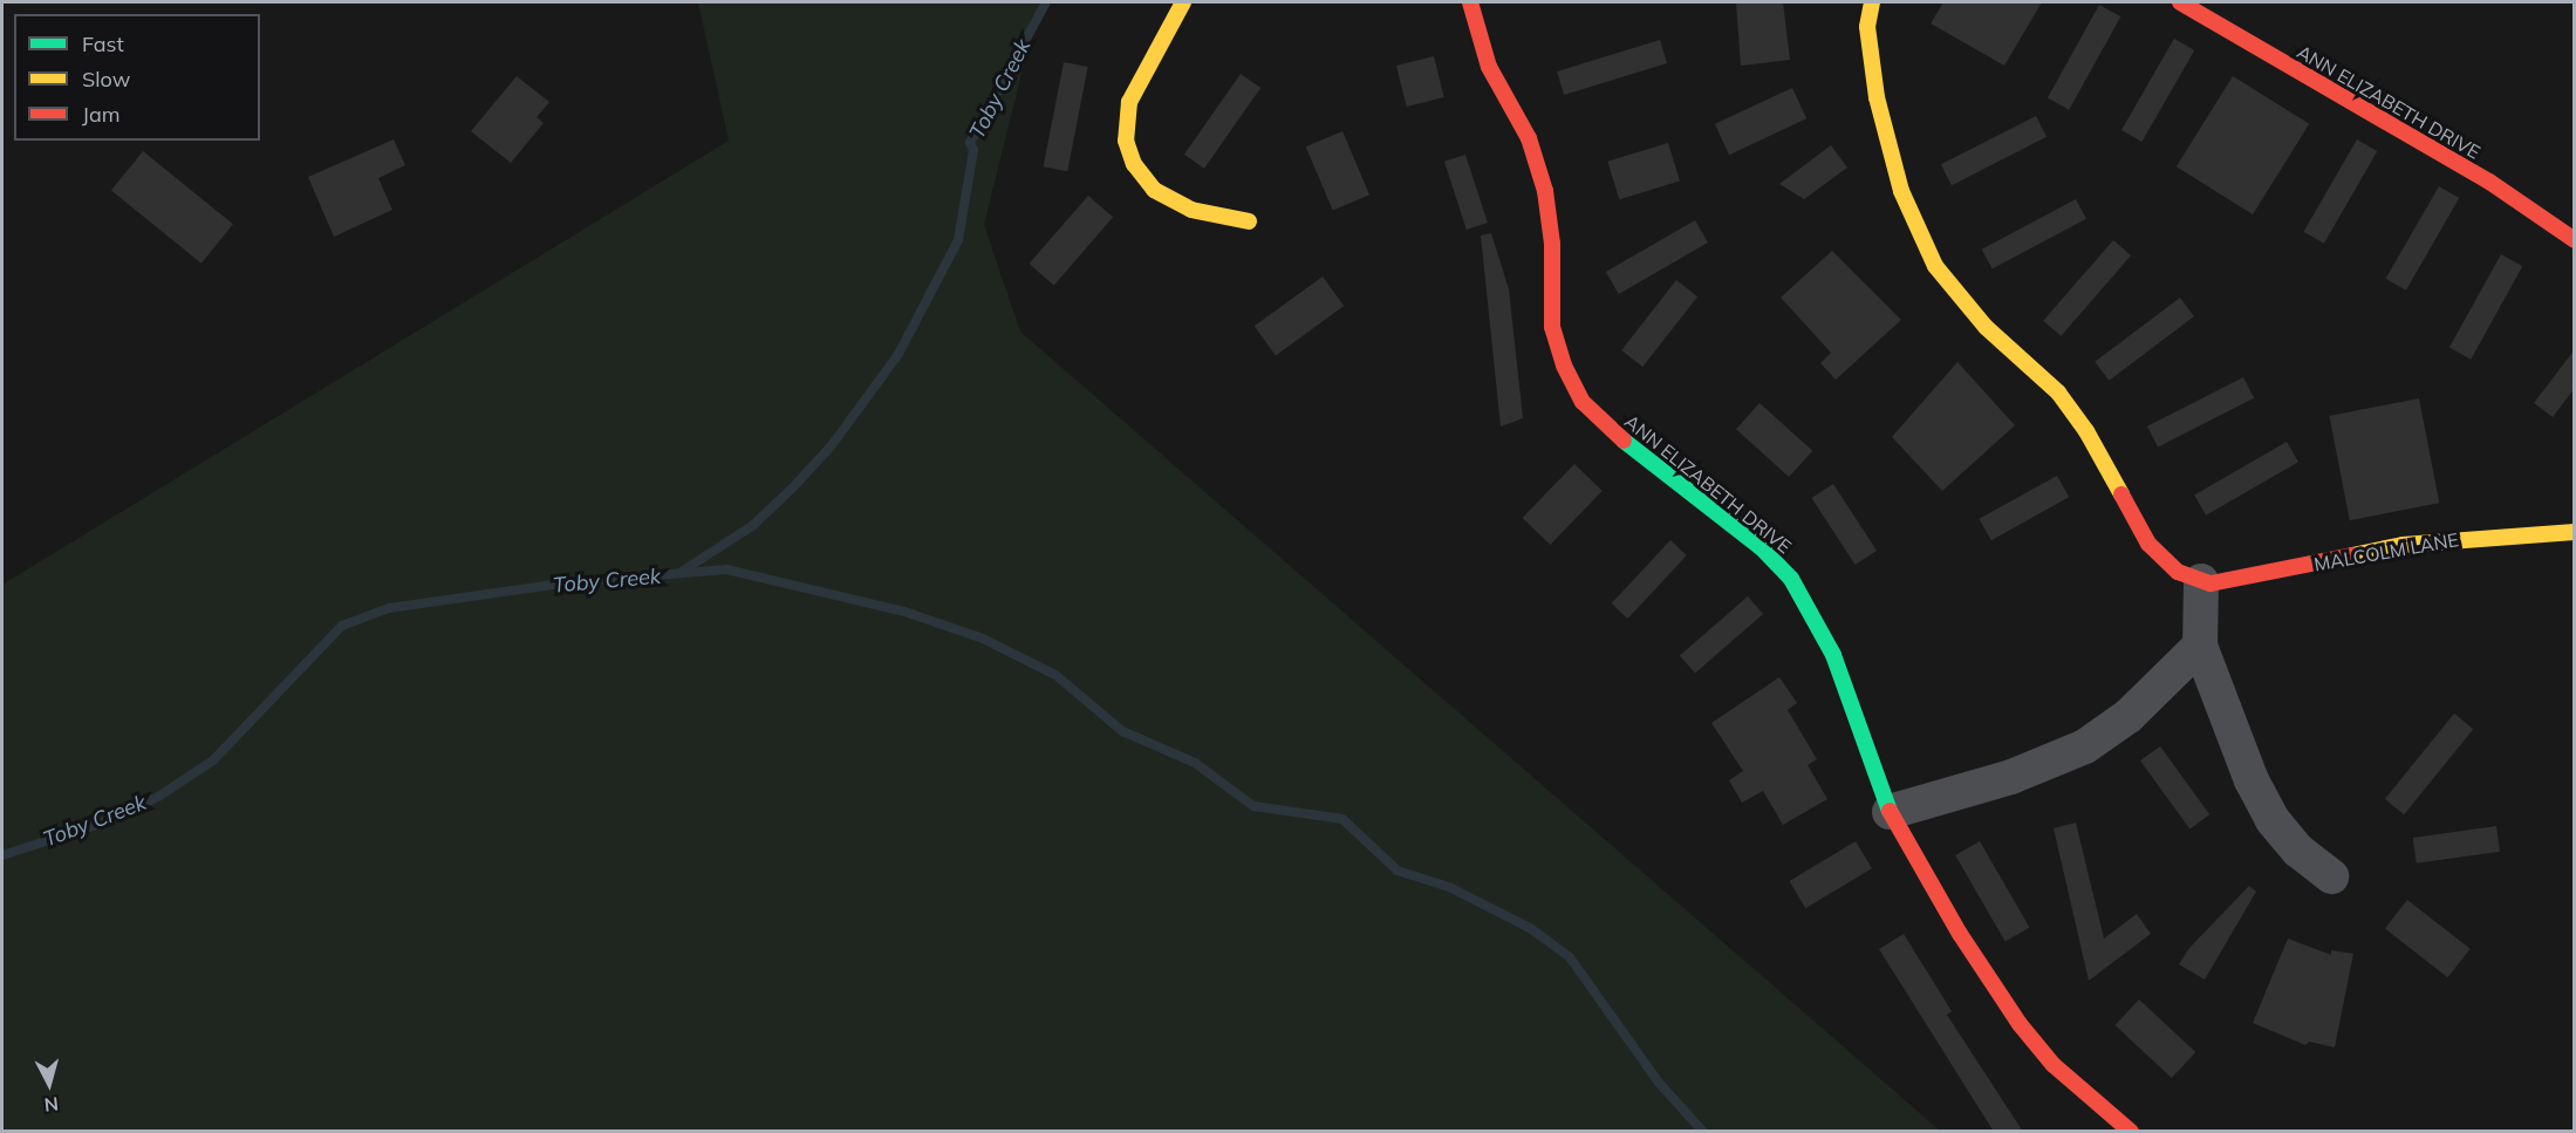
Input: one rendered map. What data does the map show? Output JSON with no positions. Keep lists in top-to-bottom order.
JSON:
{
  "streets": {
    "street": ["ANN ELIZABETH DRIVE", "MALCOLM LANE"]
  },
  "water": ["Toby Creek"],
  "legend": ["Fast", "Slow", "Jam"],
  "north": "bottom"
}
